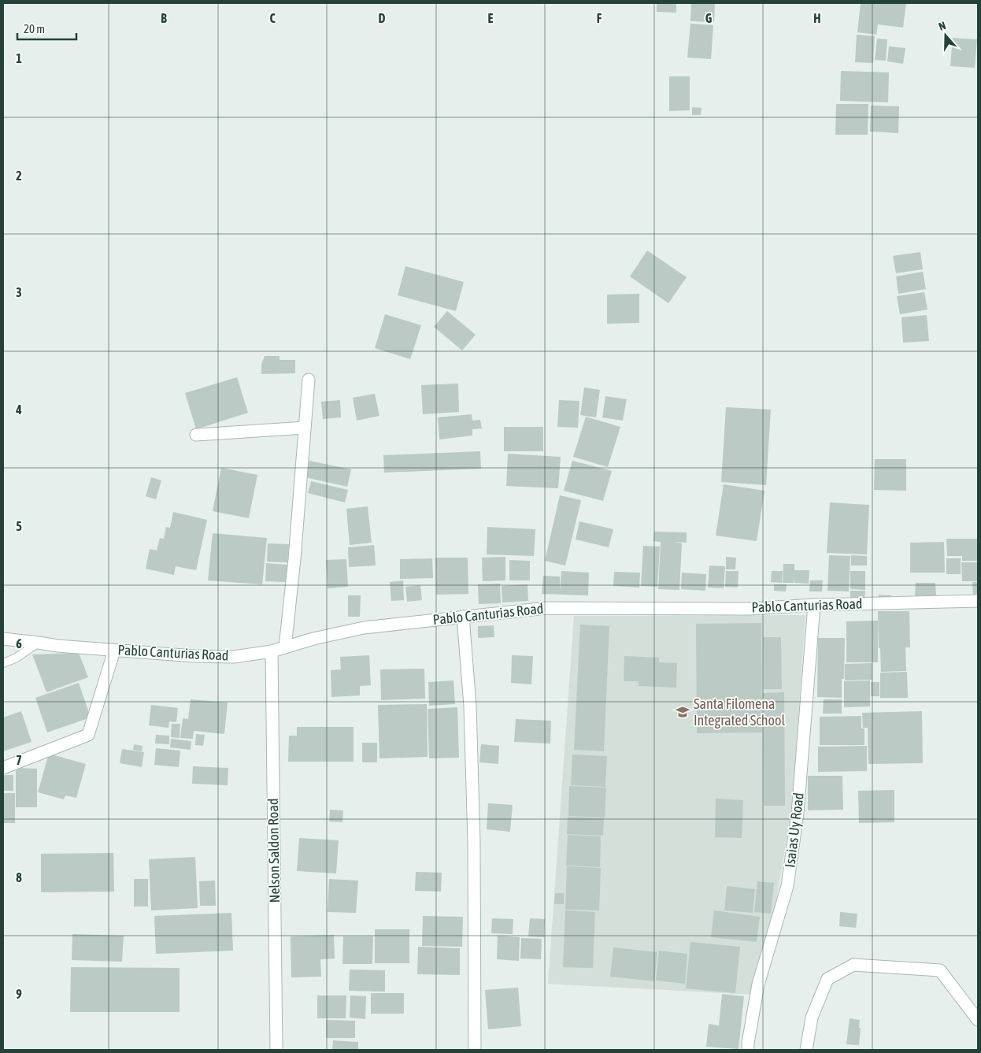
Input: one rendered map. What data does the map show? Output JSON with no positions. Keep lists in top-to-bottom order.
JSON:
{
  "streets": {
    "street": ["Pablo Canturias Road", "Isaias Uy Road", "Nelson Saldon Road"]
  },
  "crossings": [
    ["Pablo Canturias Road", "Isaias Uy Road"],
    ["Pablo Canturias Road", "Nelson Saldon Road"]
  ],
  "places": {
    "school or university": ["Santa Filomena Integrated School"]
  },
  "scale_bar": "20 m",
  "north": "top",
  "grid": {
    "columns": [
      "B",
      "C",
      "D",
      "E",
      "F",
      "G",
      "H"
    ],
    "rows": [
      "1",
      "2",
      "3",
      "4",
      "5",
      "6",
      "7",
      "8",
      "9"
    ]
  }
}
